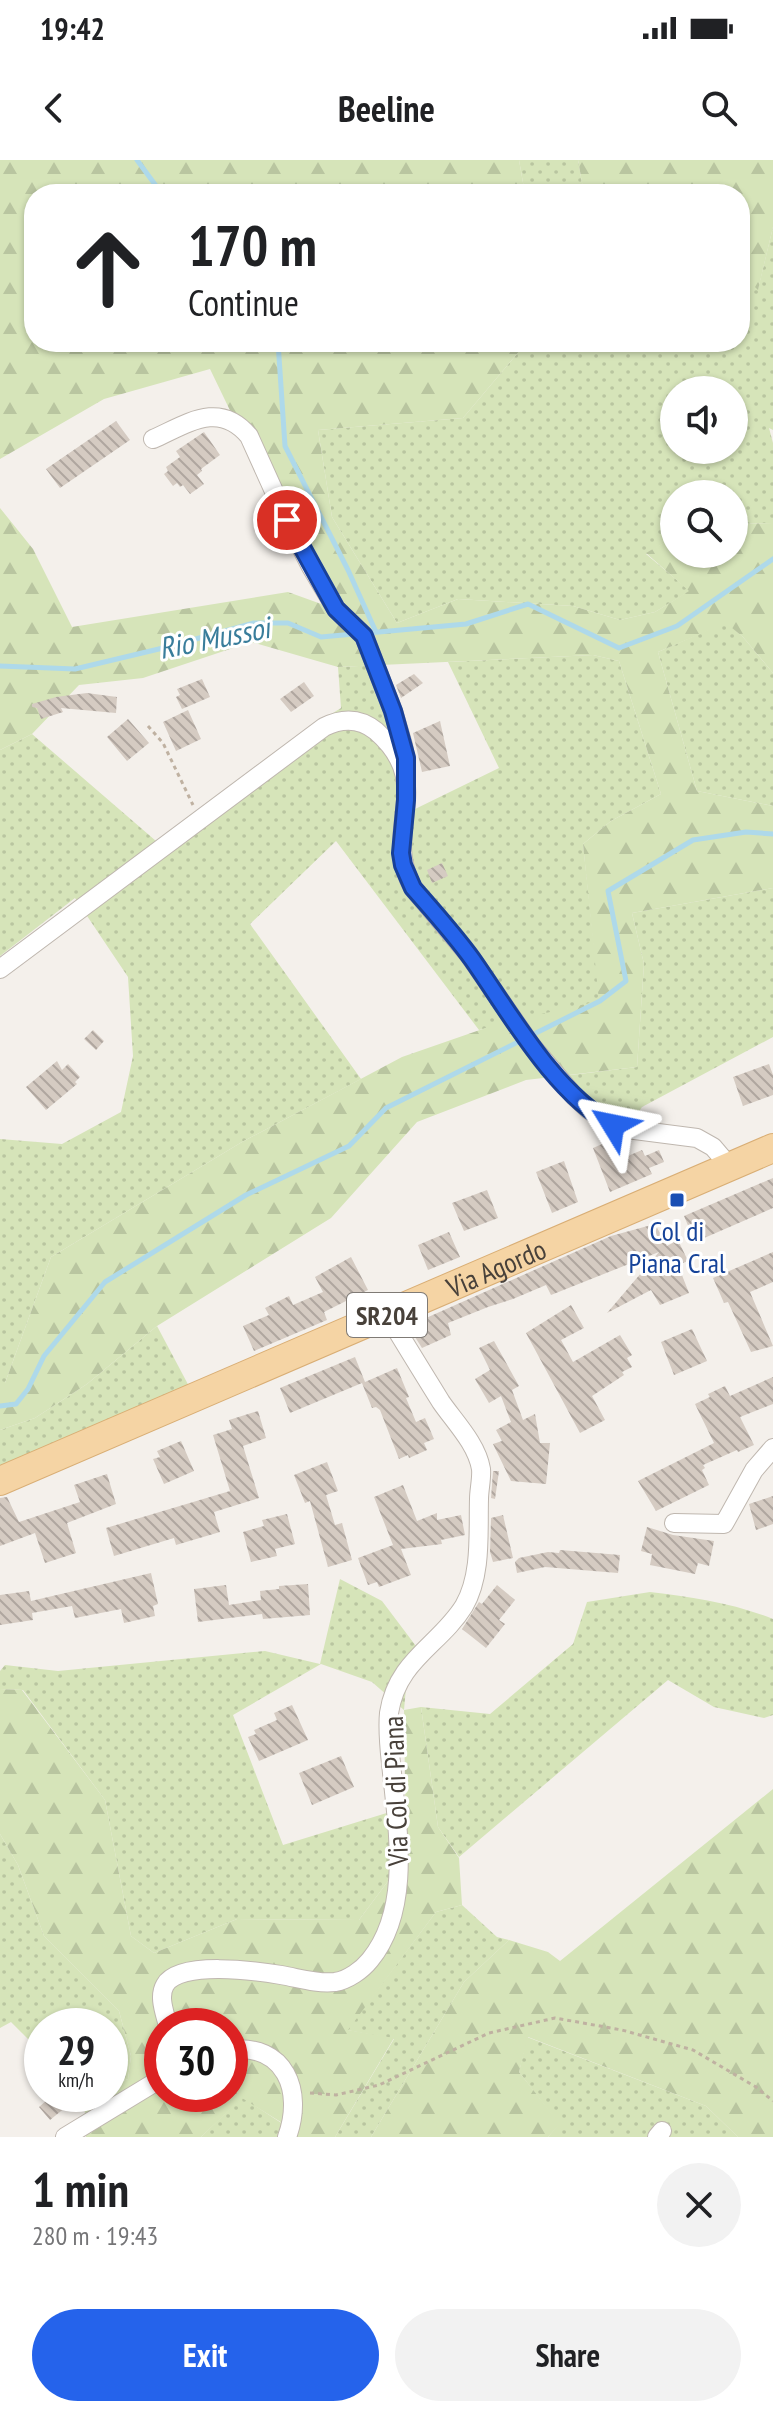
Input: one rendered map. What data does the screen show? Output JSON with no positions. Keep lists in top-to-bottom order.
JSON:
{
  "streets": {
    "main road": ["Via Agordo", "SR204"],
    "street": ["Via Col di Piana"]
  },
  "crossings": [
    ["Via Agordo", "Via Col di Piana"]
  ],
  "water": ["Rio Mussoi"],
  "places": {
    "transit": ["Col di Piana Cral"]
  },
  "page": {
    "status": "19:42",
    "header": "Beeline",
    "turn": ["170 m", "Continue"],
    "speed": "29 km/h",
    "limit": "30",
    "heading": ["1 min", "280 m · 19:43"],
    "buttons": ["Exit", "Share"]
  }
}
